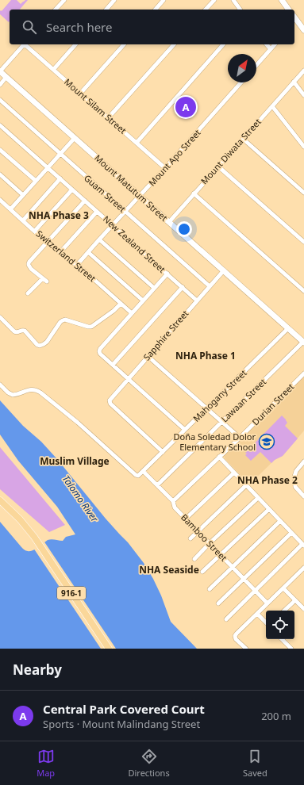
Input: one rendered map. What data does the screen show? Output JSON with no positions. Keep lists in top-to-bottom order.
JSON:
{
  "streets": {
    "main road": ["916-1"],
    "street": [
      "Mount Silam Street",
      "Mount Diwata Street",
      "Mount Apo Street",
      "Mount Matutum Street",
      "Guam Street",
      "New Zealand Street",
      "Switzerland Street",
      "Sapphire Street",
      "Mahogany Street",
      "Lawaan Street",
      "Durian Street",
      "Bamboo Street"
    ]
  },
  "crossings": [
    ["Mount Silam Street", "Mount Apo Street"],
    ["Mount Diwata Street", "Mount Matutum Street"],
    ["Mount Apo Street", "Mount Matutum Street"],
    ["Mount Apo Street", "Guam Street"],
    ["Mount Apo Street", "New Zealand Street"],
    ["Mount Apo Street", "Switzerland Street"],
    ["Mount Matutum Street", "Sapphire Street"],
    ["Mount Matutum Street", "Mahogany Street"],
    ["Mount Matutum Street", "Lawaan Street"],
    ["Guam Street", "Sapphire Street"],
    ["New Zealand Street", "Sapphire Street"],
    ["Sapphire Street", "Mahogany Street"],
    ["Mahogany Street", "Bamboo Street"],
    ["Lawaan Street", "Bamboo Street"],
    ["Durian Street", "Bamboo Street"]
  ],
  "districts": [
    "NHA Phase 3",
    "NHA Phase 1",
    "Muslim Village",
    "NHA Phase 2",
    "NHA Seaside"
  ],
  "water": ["Talomo River"],
  "places": {
    "school or university": ["Doña Soledad Dolor Elementary School"]
  },
  "north": "top right",
  "page": {
    "search": "Search here",
    "pins": "A",
    "heading": "Nearby",
    "list": [
      {
        "mark": "A",
        "name": "Central Park Covered Court",
        "note": "Sports · Mount Malindang Street",
        "value": "200 m"
      }
    ],
    "nav": ["Map", "Directions", "Saved"]
  }
}
